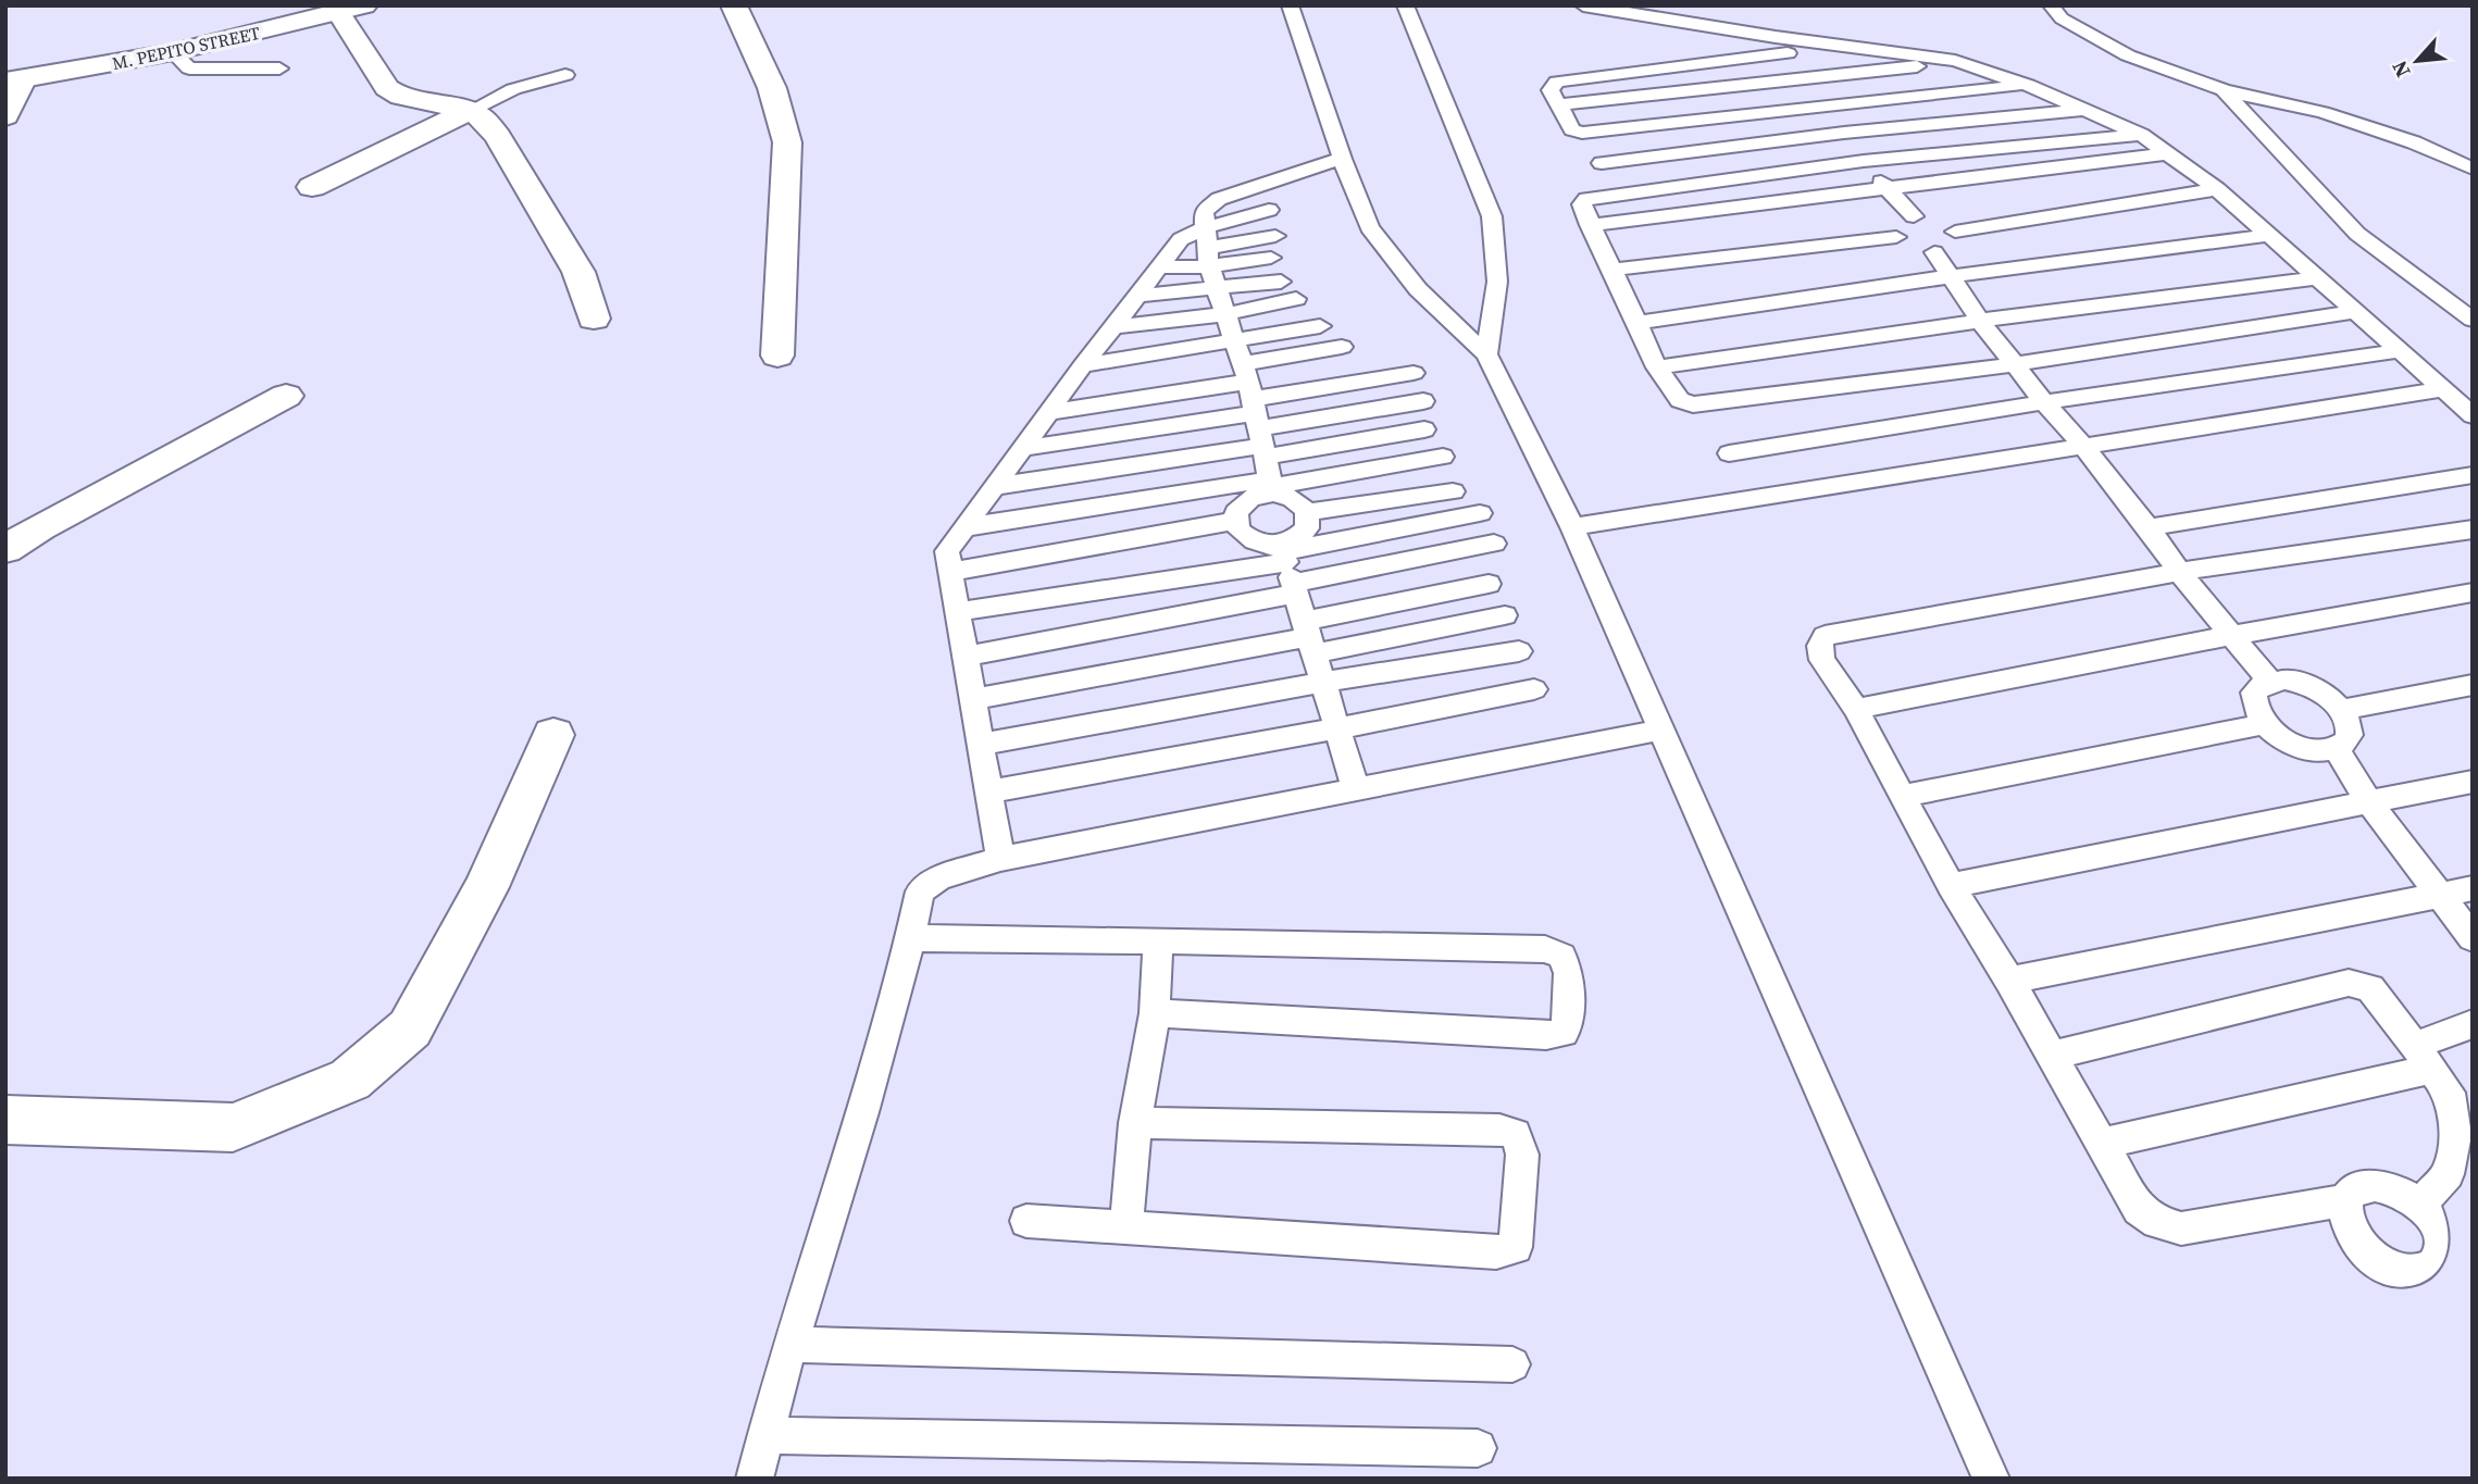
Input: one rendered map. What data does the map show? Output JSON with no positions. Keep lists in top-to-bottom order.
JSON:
{
  "streets": {
    "street": ["M. PEPITO STREET"]
  },
  "north": "bottom left"
}
